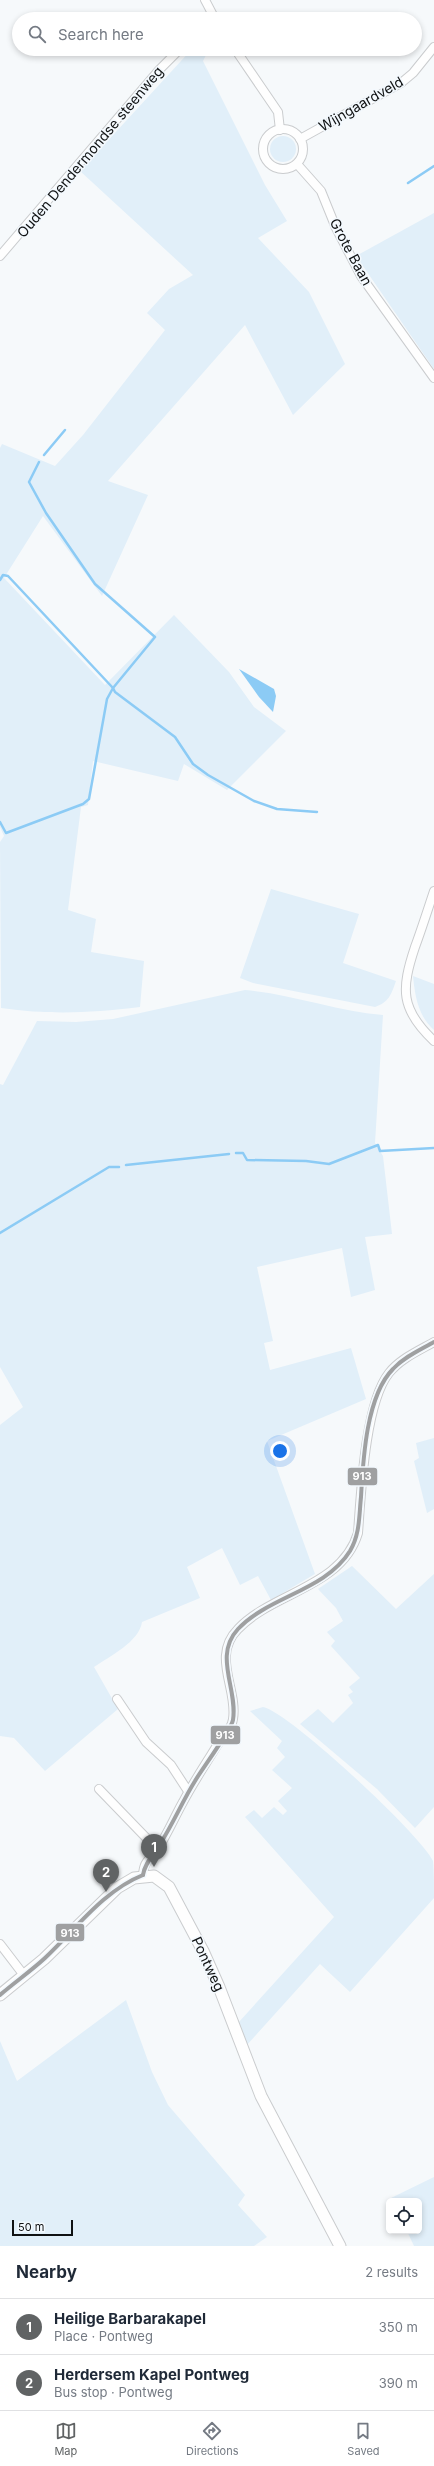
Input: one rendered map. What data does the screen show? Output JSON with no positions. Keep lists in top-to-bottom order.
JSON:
{
  "streets": {
    "street": [
      "Wijngaardveld",
      "Ouden Dendermondse steenweg",
      "Grote Baan",
      "Pontweg"
    ]
  },
  "crossings": [
    ["Wijngaardveld", "Grote Baan"]
  ],
  "lines": ["transit line 913"],
  "scale_bar": "50 m",
  "page": {
    "search": "Search here",
    "pins": ["1", "2"],
    "scale": "50 m",
    "heading": ["Nearby", "2 results"],
    "list": [
      {
        "mark": "1",
        "name": "Heilige Barbarakapel",
        "note": "Place · Pontweg",
        "value": "350 m"
      },
      {
        "mark": "2",
        "name": "Herdersem Kapel Pontweg",
        "note": "Bus stop · Pontweg",
        "value": "390 m"
      }
    ],
    "nav": ["Map", "Directions", "Saved"]
  }
}
